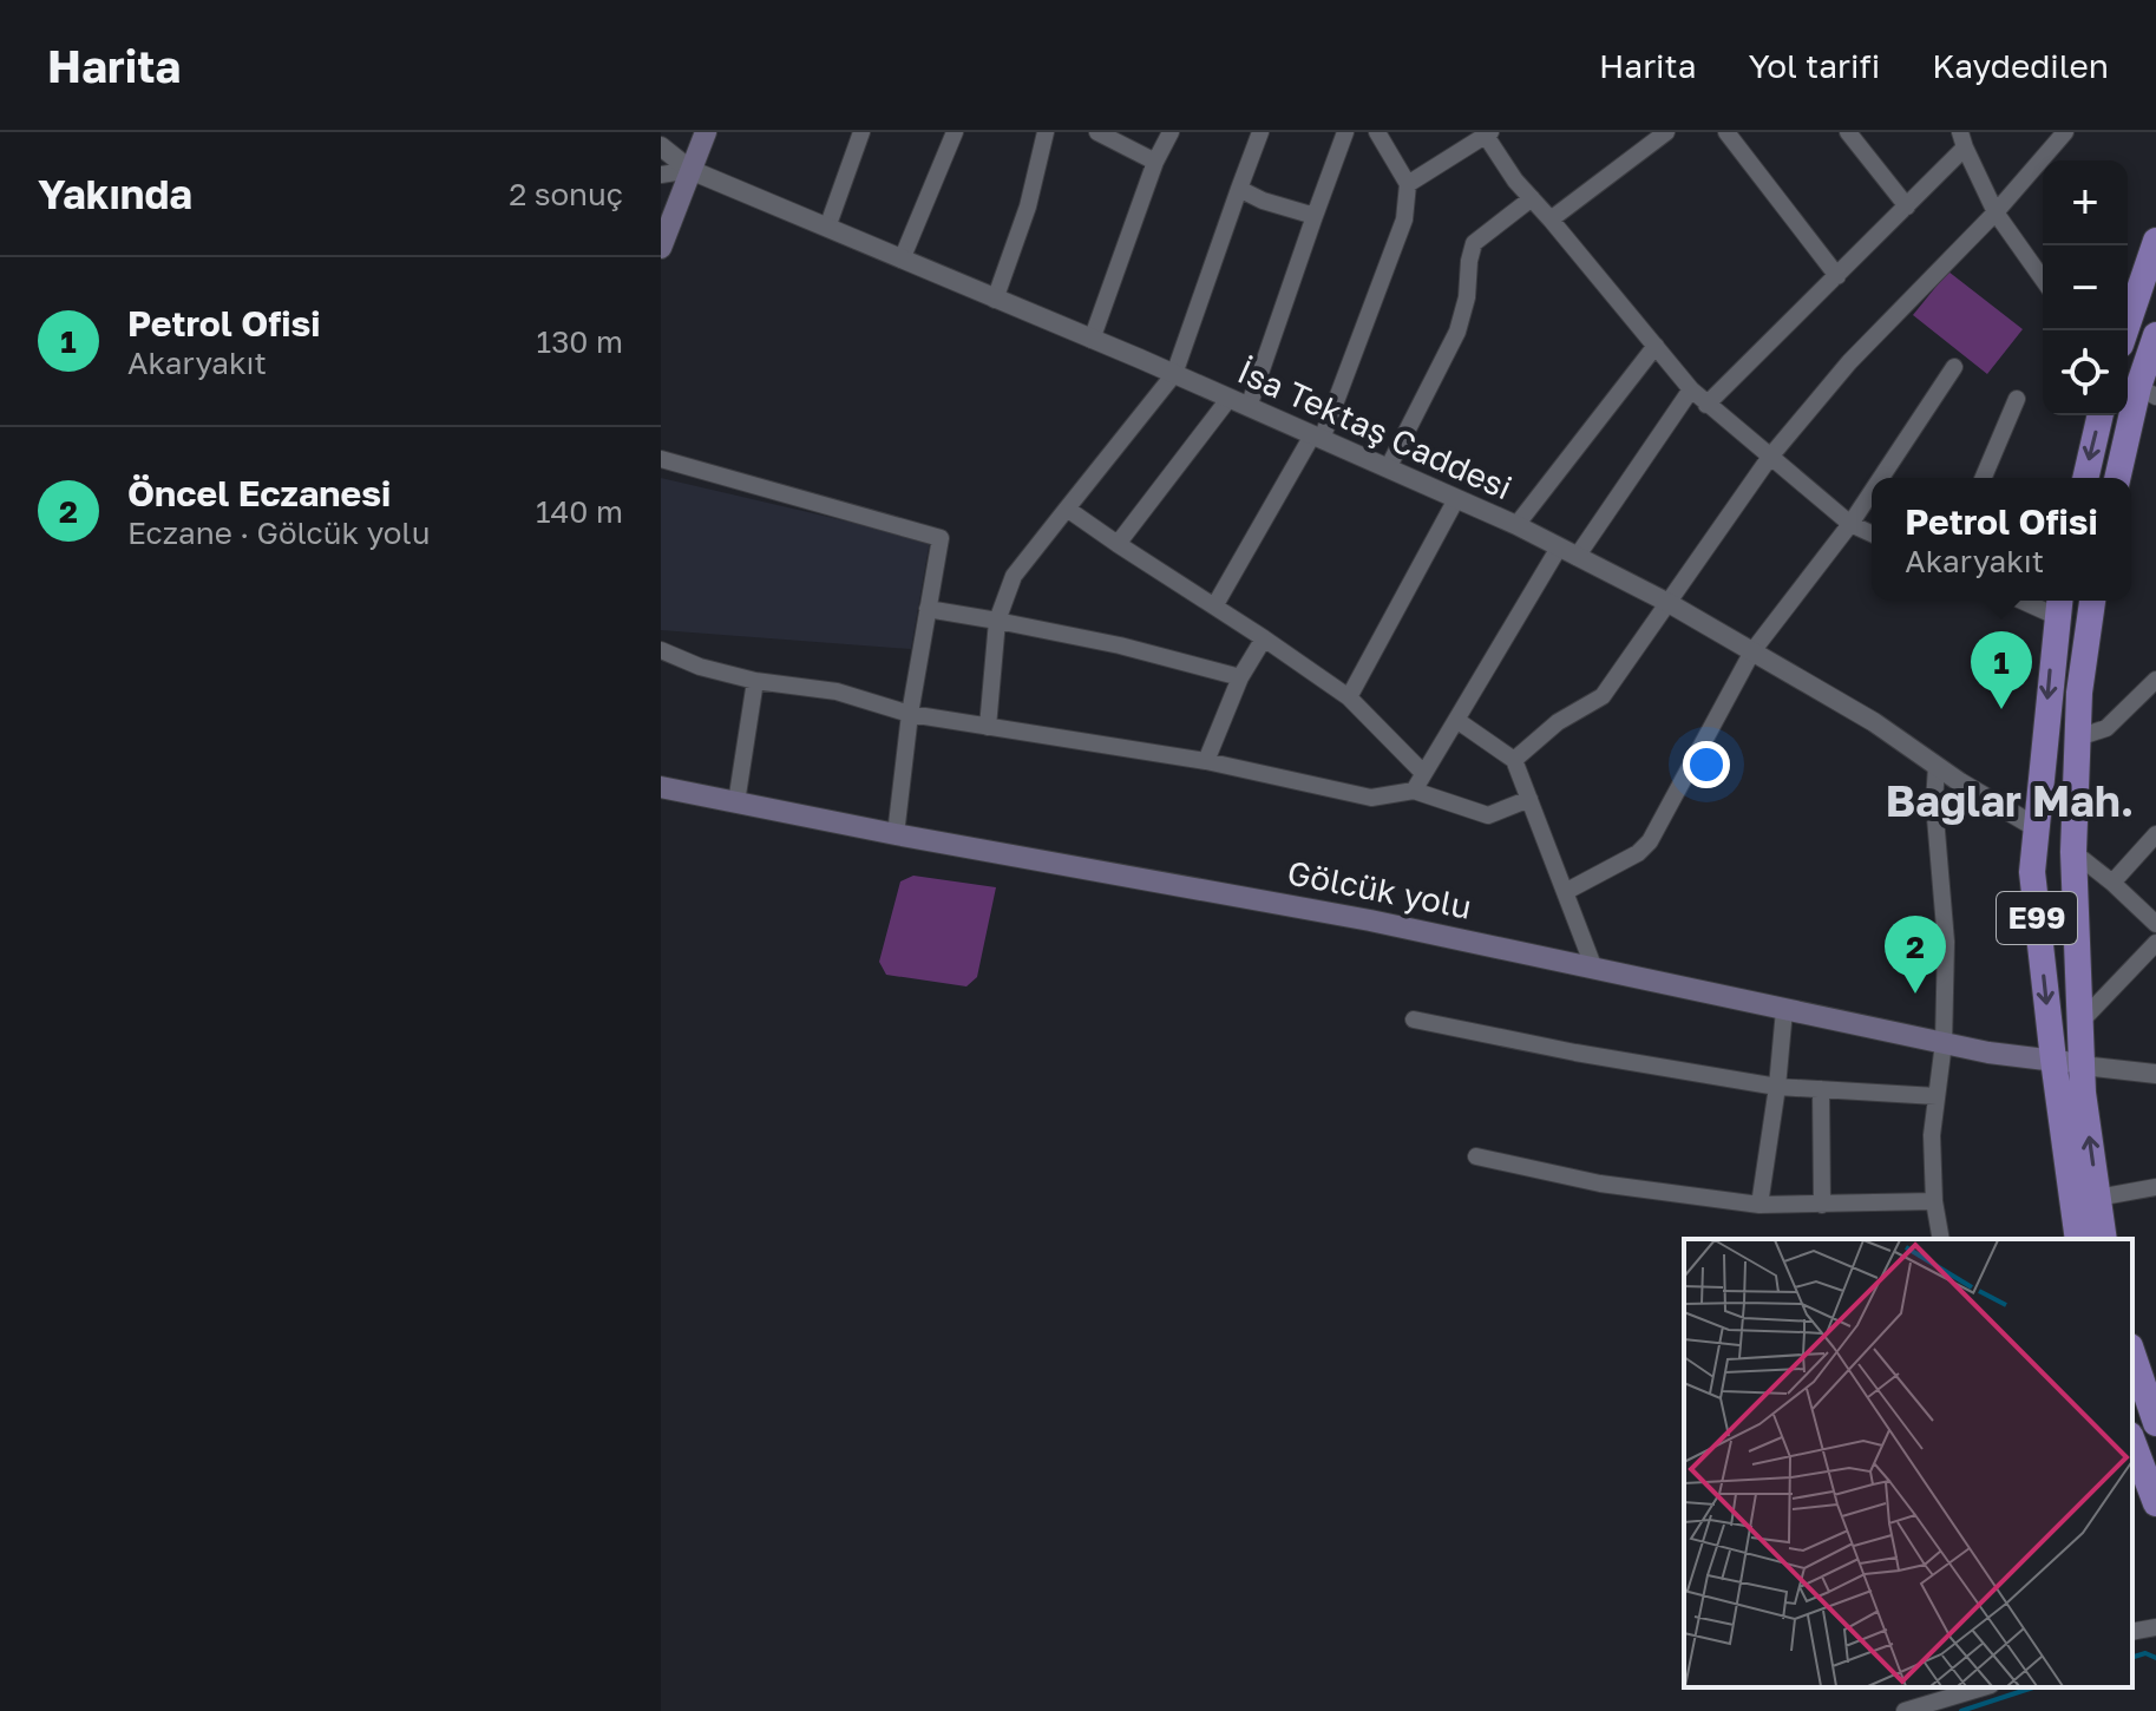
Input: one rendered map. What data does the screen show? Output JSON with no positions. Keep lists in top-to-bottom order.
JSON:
{
  "streets": {
    "highway": ["E99"],
    "main road": ["Gölcük yolu"],
    "street": ["İsa Tektaş Caddesi"]
  },
  "crossings": [
    ["İsa Tektaş Caddesi", "E99"],
    ["Gölcük yolu", "E99"]
  ],
  "districts": ["Bağlar Mah."],
  "page": {
    "header": "Harita",
    "nav": ["Harita", "Yol tarifi", "Kaydedilen"],
    "heading": ["Yakında", "2 sonuç"],
    "map_buttons": ["+", "−"],
    "list": [
      {
        "mark": "1",
        "name": "Petrol Ofisi",
        "note": "Akaryakıt",
        "value": "130 m"
      },
      {
        "mark": "2",
        "name": "Öncel Eczanesi",
        "note": "Eczane · Gölcük yolu",
        "value": "140 m"
      }
    ],
    "popup": ["Petrol Ofisi", "Akaryakıt"],
    "pins": ["1", "2"]
  }
}
